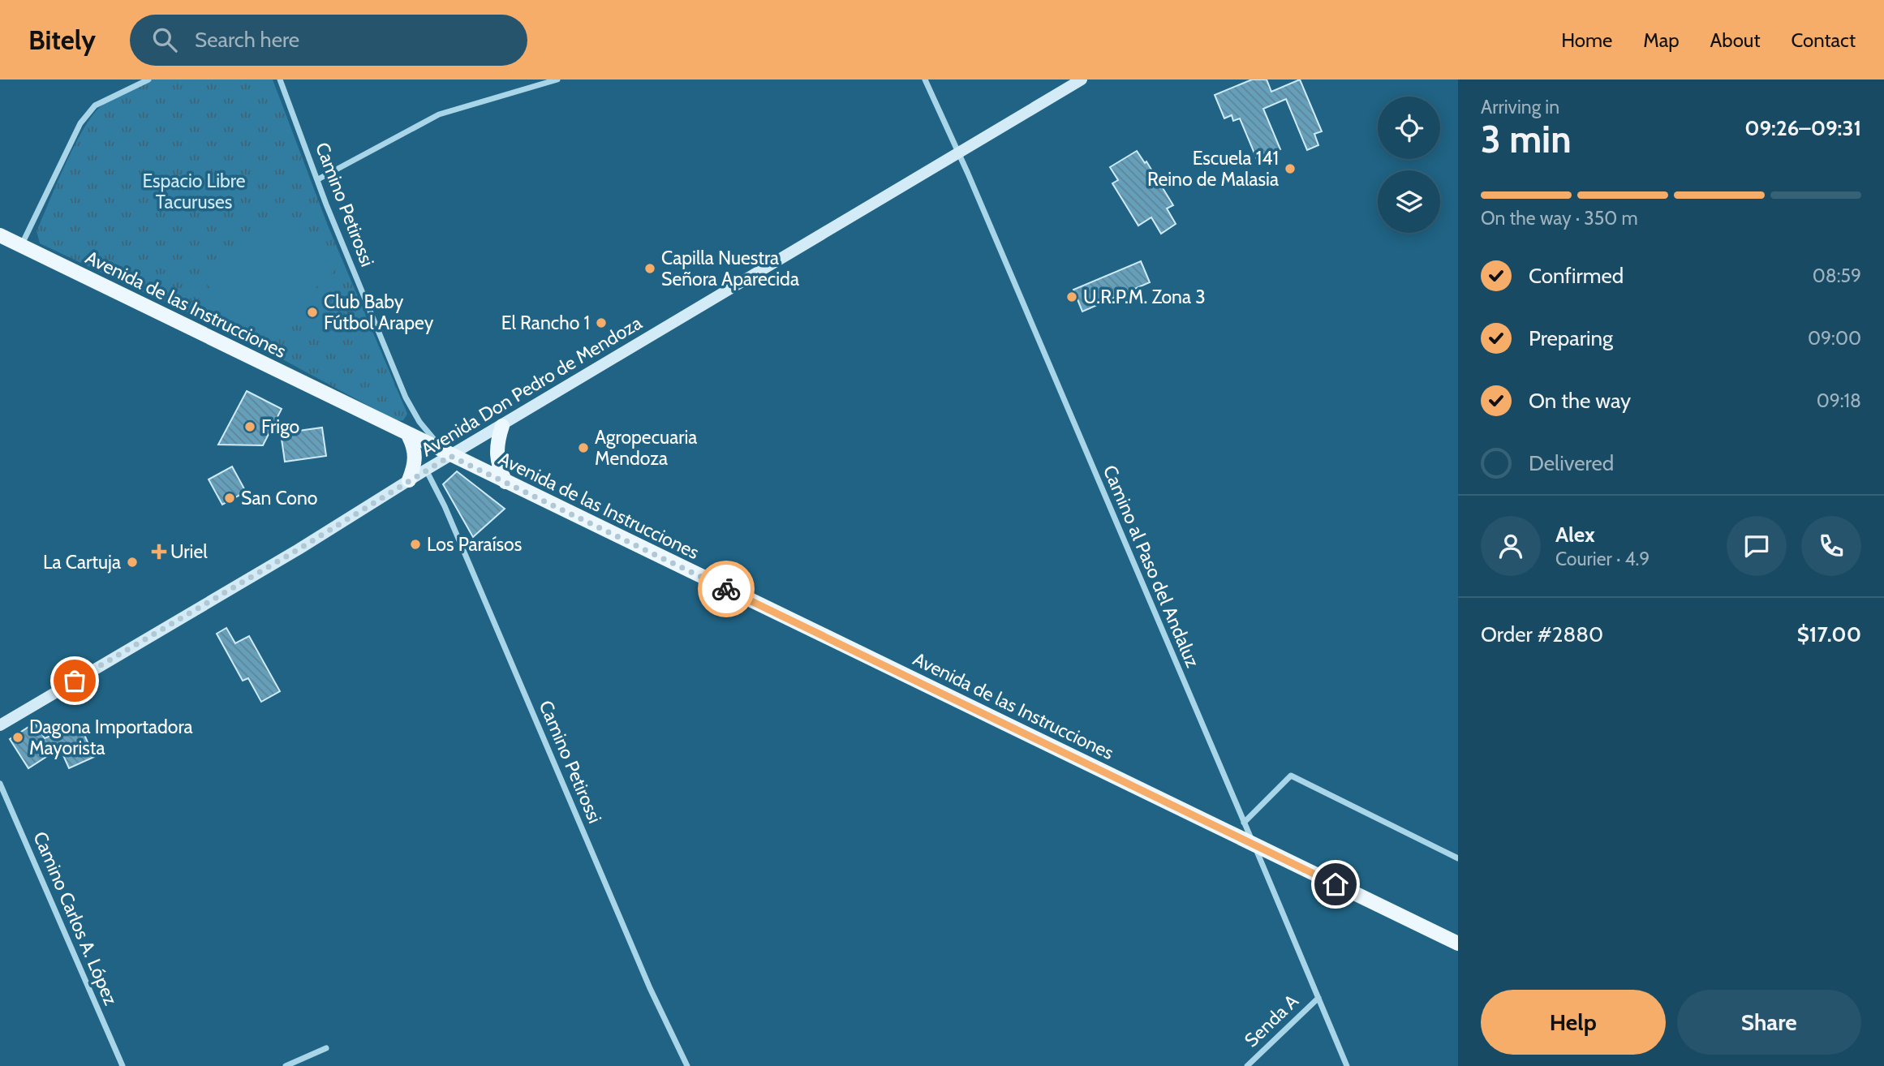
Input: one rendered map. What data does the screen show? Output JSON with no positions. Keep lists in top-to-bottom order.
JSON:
{
  "streets": {
    "main road": ["Avenida de las Instrucciones"],
    "street": [
      "Camino Petirossi",
      "Avenida Don Pedro de Mendoza",
      "Camino al Paso del Andaluz",
      "Camino Carlos A. López",
      "Senda A"
    ]
  },
  "crossings": [
    ["Camino Petirossi", "Avenida de las Instrucciones"],
    ["Camino Petirossi", "Avenida Don Pedro de Mendoza"],
    ["Avenida de las Instrucciones", "Avenida Don Pedro de Mendoza"],
    ["Avenida de las Instrucciones", "Camino al Paso del Andaluz"],
    ["Avenida Don Pedro de Mendoza", "Camino al Paso del Andaluz"],
    ["Camino al Paso del Andaluz", "Senda A"]
  ],
  "parks": ["Espacio Libre Tacuruses"],
  "places": {
    "other": [
      "Escuela 141 Reino de Malasia",
      "Capilla Nuestra Señora Aparecida",
      "U.R.P.M. Zona 3",
      "Club Baby Fútbol Arapey",
      "El Rancho 1",
      "Frigo",
      "Agropecuaria Mendoza",
      "San Cono",
      "Los Paraísos",
      "La Cartuja",
      "Dagona Importadora Mayorista"
    ],
    "health": ["Uriel"]
  },
  "page": {
    "header": "Bitely",
    "search": "Search here",
    "nav": [
      "Home",
      "Map",
      "About",
      "Contact"
    ],
    "heading": ["3 min", "Arriving in", "09:26–09:31"],
    "panel": [
      "Alex",
      "Courier · 4.9",
      "Order #2880",
      "$17.00"
    ],
    "bar": "On the way · 350 m",
    "list": [
      ["Confirmed", "08:59"],
      ["Preparing", "09:00"],
      ["On the way", "09:18"],
      "Delivered"
    ],
    "buttons": ["Help", "Share"]
  }
}
